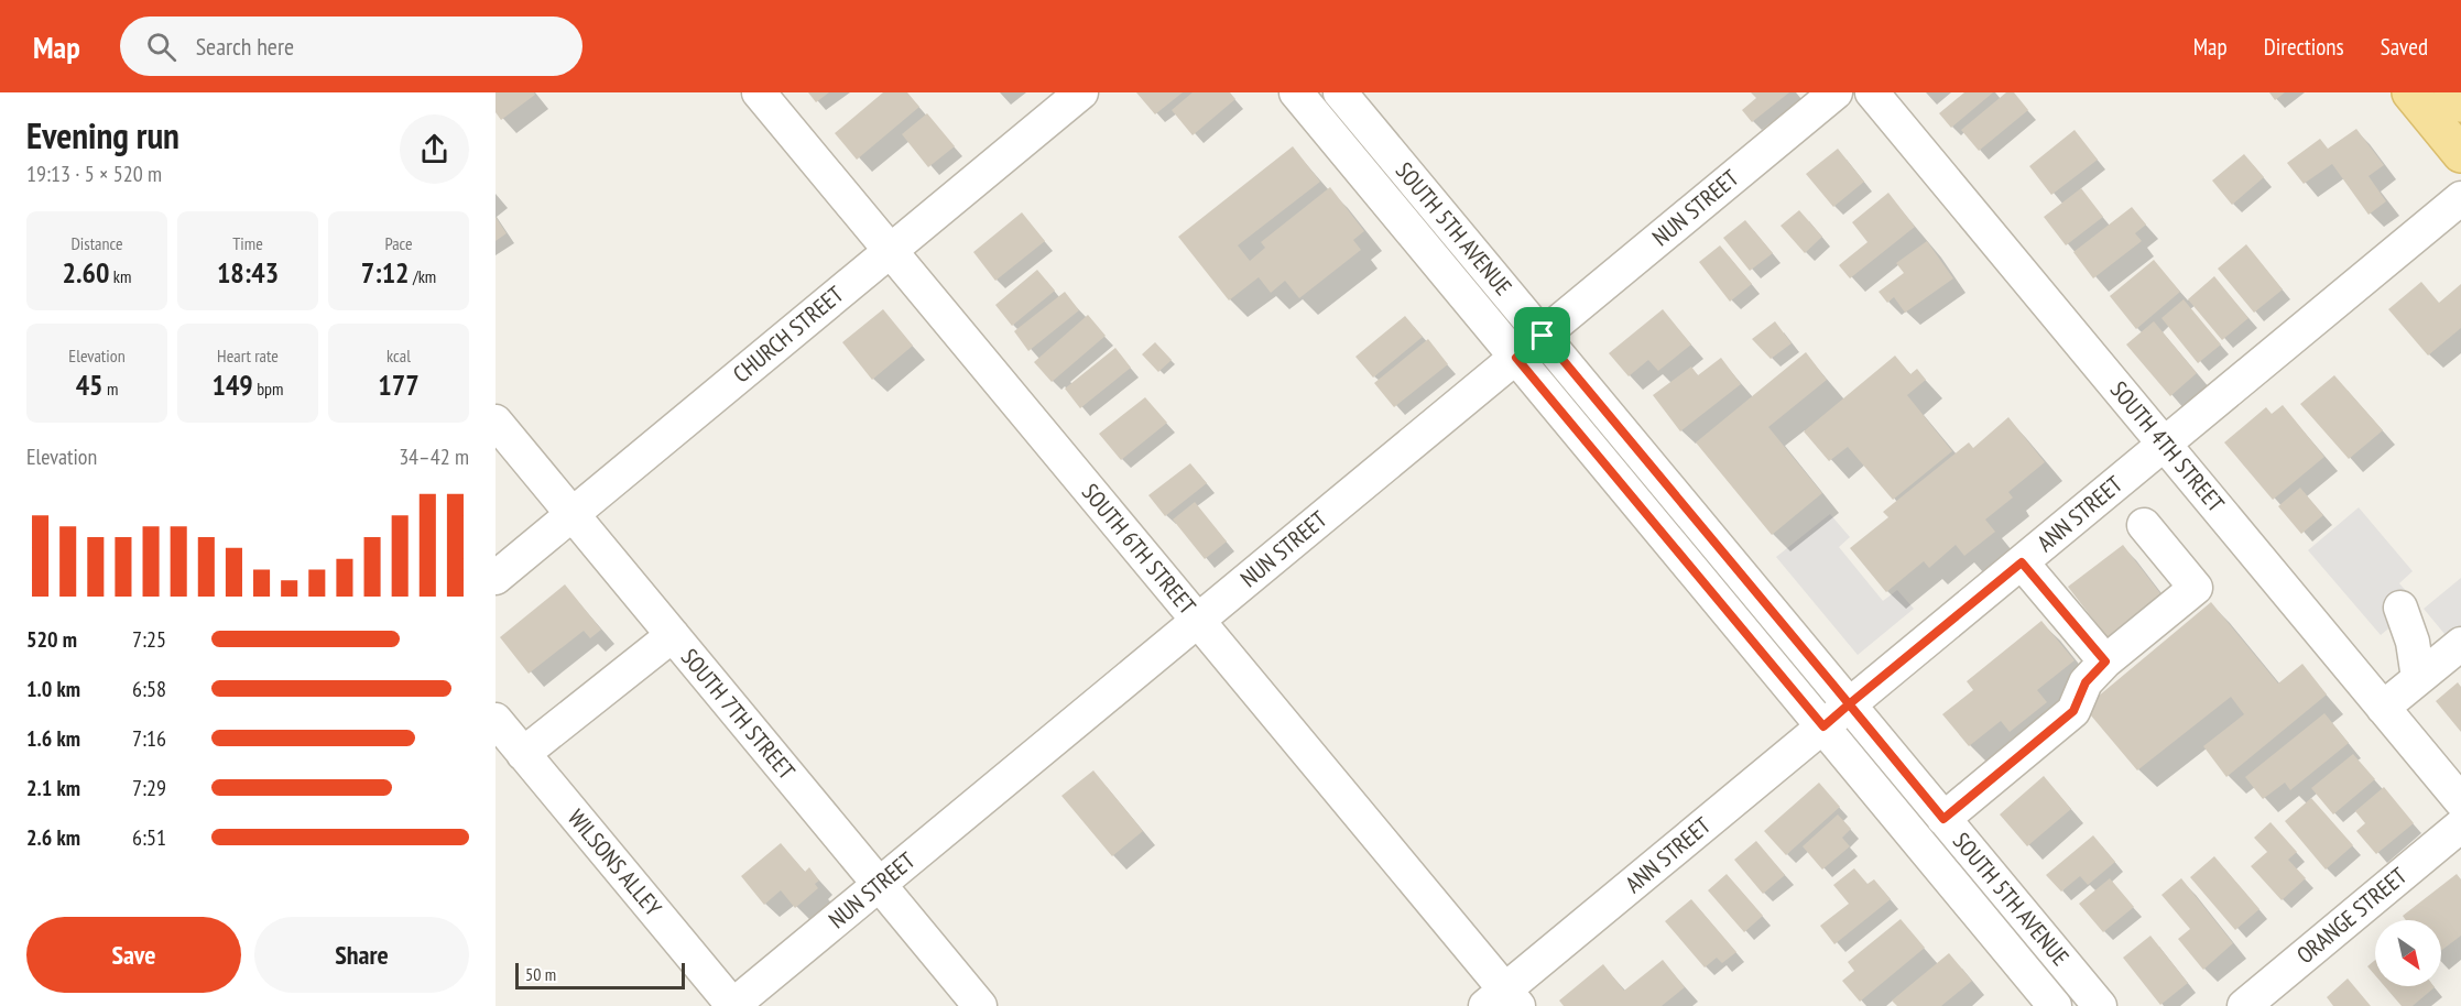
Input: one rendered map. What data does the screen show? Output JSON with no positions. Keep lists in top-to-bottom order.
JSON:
{
  "streets": {
    "street": [
      "NUN STREET",
      "SOUTH 5TH AVENUE",
      "CHURCH STREET",
      "SOUTH 4TH STREET",
      "ANN STREET",
      "SOUTH 6TH STREET",
      "SOUTH 7TH STREET",
      "WILSONS ALLEY",
      "ORANGE STREET"
    ]
  },
  "crossings": [
    ["NUN STREET", "SOUTH 5TH AVENUE"],
    ["NUN STREET", "SOUTH 6TH STREET"],
    ["NUN STREET", "SOUTH 7TH STREET"],
    ["NUN STREET", "WILSONS ALLEY"],
    ["SOUTH 5TH AVENUE", "ANN STREET"],
    ["CHURCH STREET", "SOUTH 6TH STREET"],
    ["CHURCH STREET", "SOUTH 7TH STREET"],
    ["SOUTH 4TH STREET", "ANN STREET"],
    ["ANN STREET", "SOUTH 6TH STREET"]
  ],
  "scale_bar": "50 m",
  "north": "bottom right",
  "page": {
    "header": "Map",
    "search": "Search here",
    "nav": ["Map", "Directions", "Saved"],
    "heading": ["Evening run", "19:13 · 5 × 520 m"],
    "stats": [
      ["Distance", "2.60 km"],
      ["Time", "18:43"],
      ["Pace", "7:12 /km"],
      ["Elevation", "45 m"],
      ["Heart rate", "149 bpm"],
      ["kcal", "177"]
    ],
    "chart": ["Elevation", "34–42 m"],
    "list": [
      {
        "name": "520 m",
        "note": "7:25"
      },
      {
        "name": "1.0 km",
        "note": "6:58"
      },
      {
        "name": "1.6 km",
        "note": "7:16"
      },
      {
        "name": "2.1 km",
        "note": "7:29"
      },
      {
        "name": "2.6 km",
        "note": "6:51"
      }
    ],
    "buttons": ["Save", "Share"],
    "scale": "50 m"
  }
}
